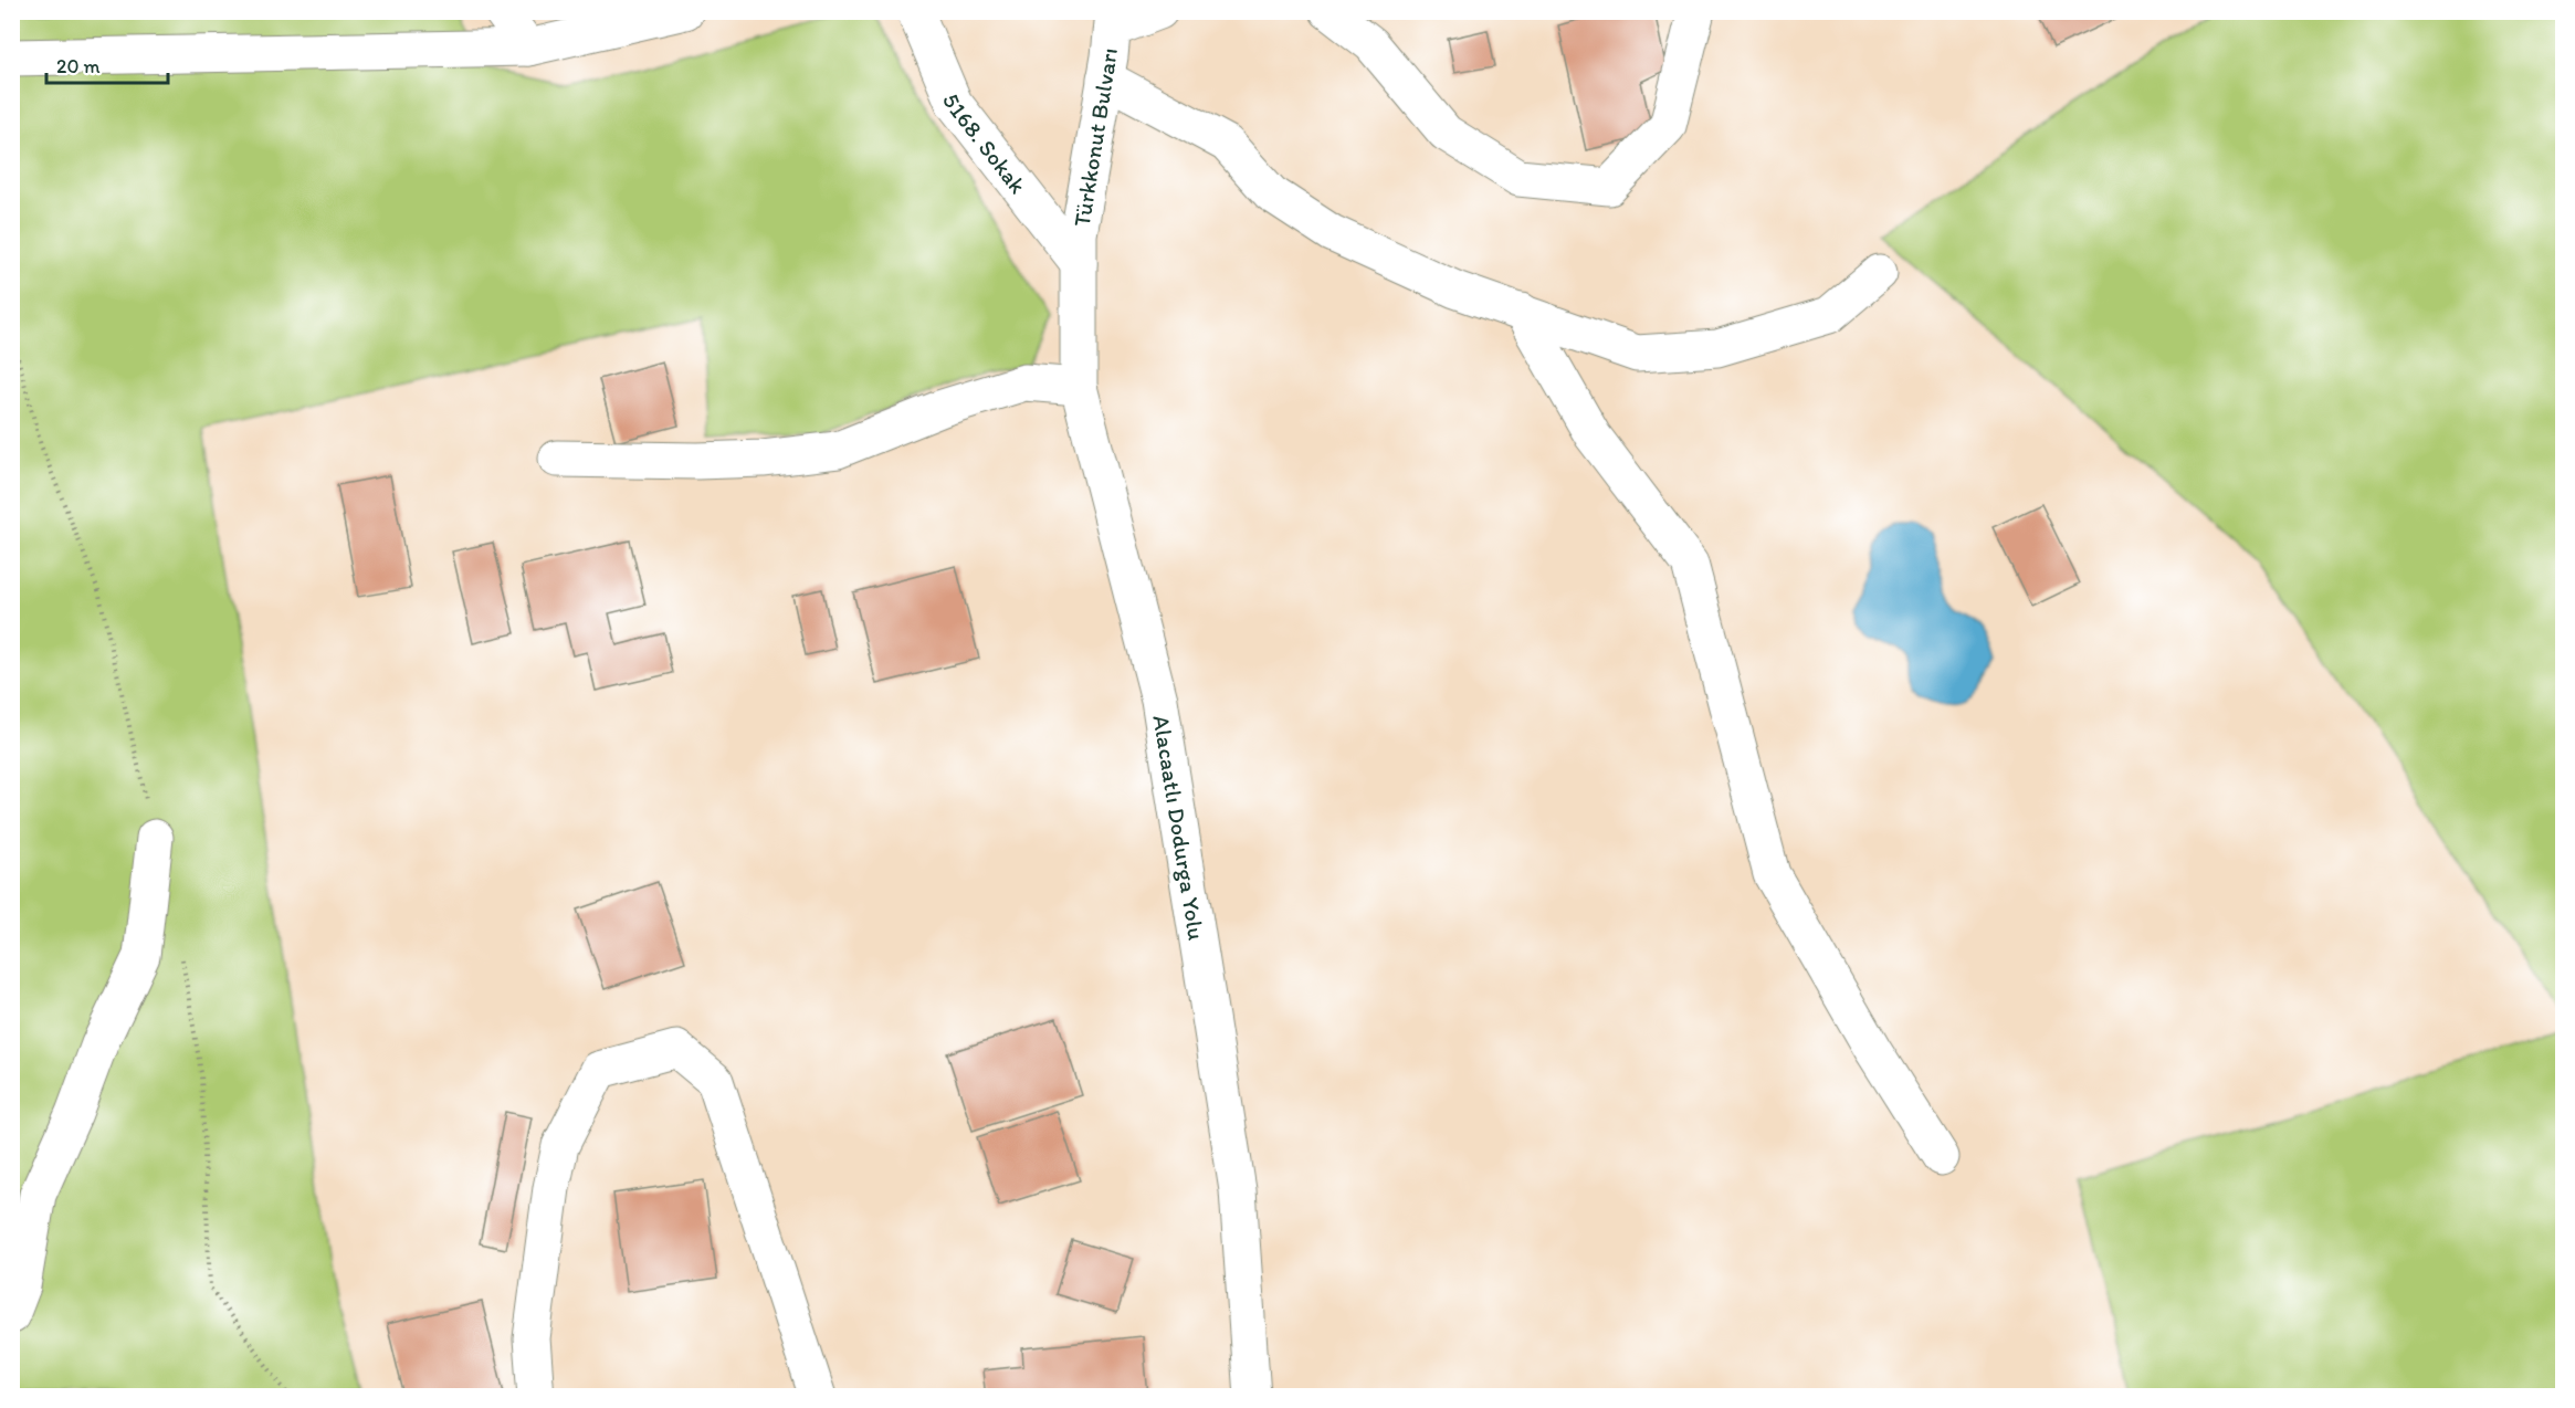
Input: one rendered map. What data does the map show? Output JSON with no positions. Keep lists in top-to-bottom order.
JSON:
{
  "streets": {
    "street": ["Türkkonut Bulvarı", "5168. Sokak", "Alacaatlı Dodurga Yolu"]
  },
  "crossings": [
    ["Türkkonut Bulvarı", "5168. Sokak"],
    ["Türkkonut Bulvarı", "Alacaatlı Dodurga Yolu"],
    ["5168. Sokak", "Alacaatlı Dodurga Yolu"]
  ],
  "scale_bar": "20 m"
}
